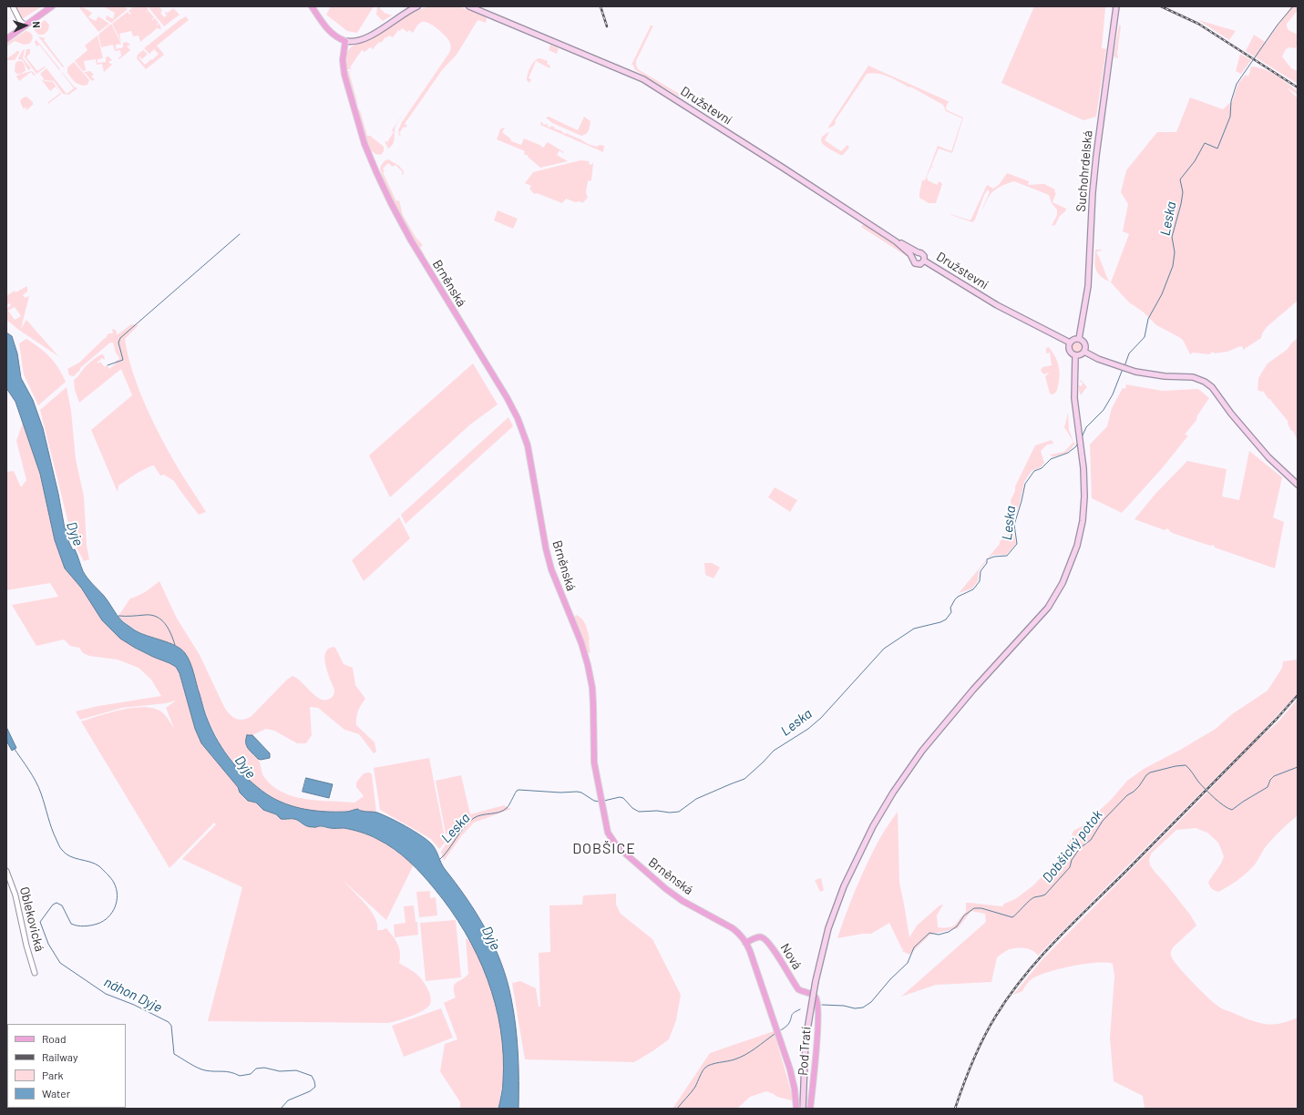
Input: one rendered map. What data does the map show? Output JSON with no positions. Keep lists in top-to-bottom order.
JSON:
{
  "streets": {
    "main road": [
      "Družstevní",
      "Suchohrdelská",
      "Brněnská",
      "Nová",
      "Pod Tratí"
    ],
    "street": ["Oblekovická"]
  },
  "crossings": [
    ["Družstevní", "Suchohrdelská"],
    ["Brněnská", "Nová"],
    ["Nová", "Pod Tratí"]
  ],
  "districts": ["DOBŠICE"],
  "water": [
    "Leska",
    "Dyje",
    "Dobšický potok",
    "náhon Dyje"
  ],
  "legend": [
    "Road",
    "Railway",
    "Park",
    "Water"
  ],
  "north": "right"
}
